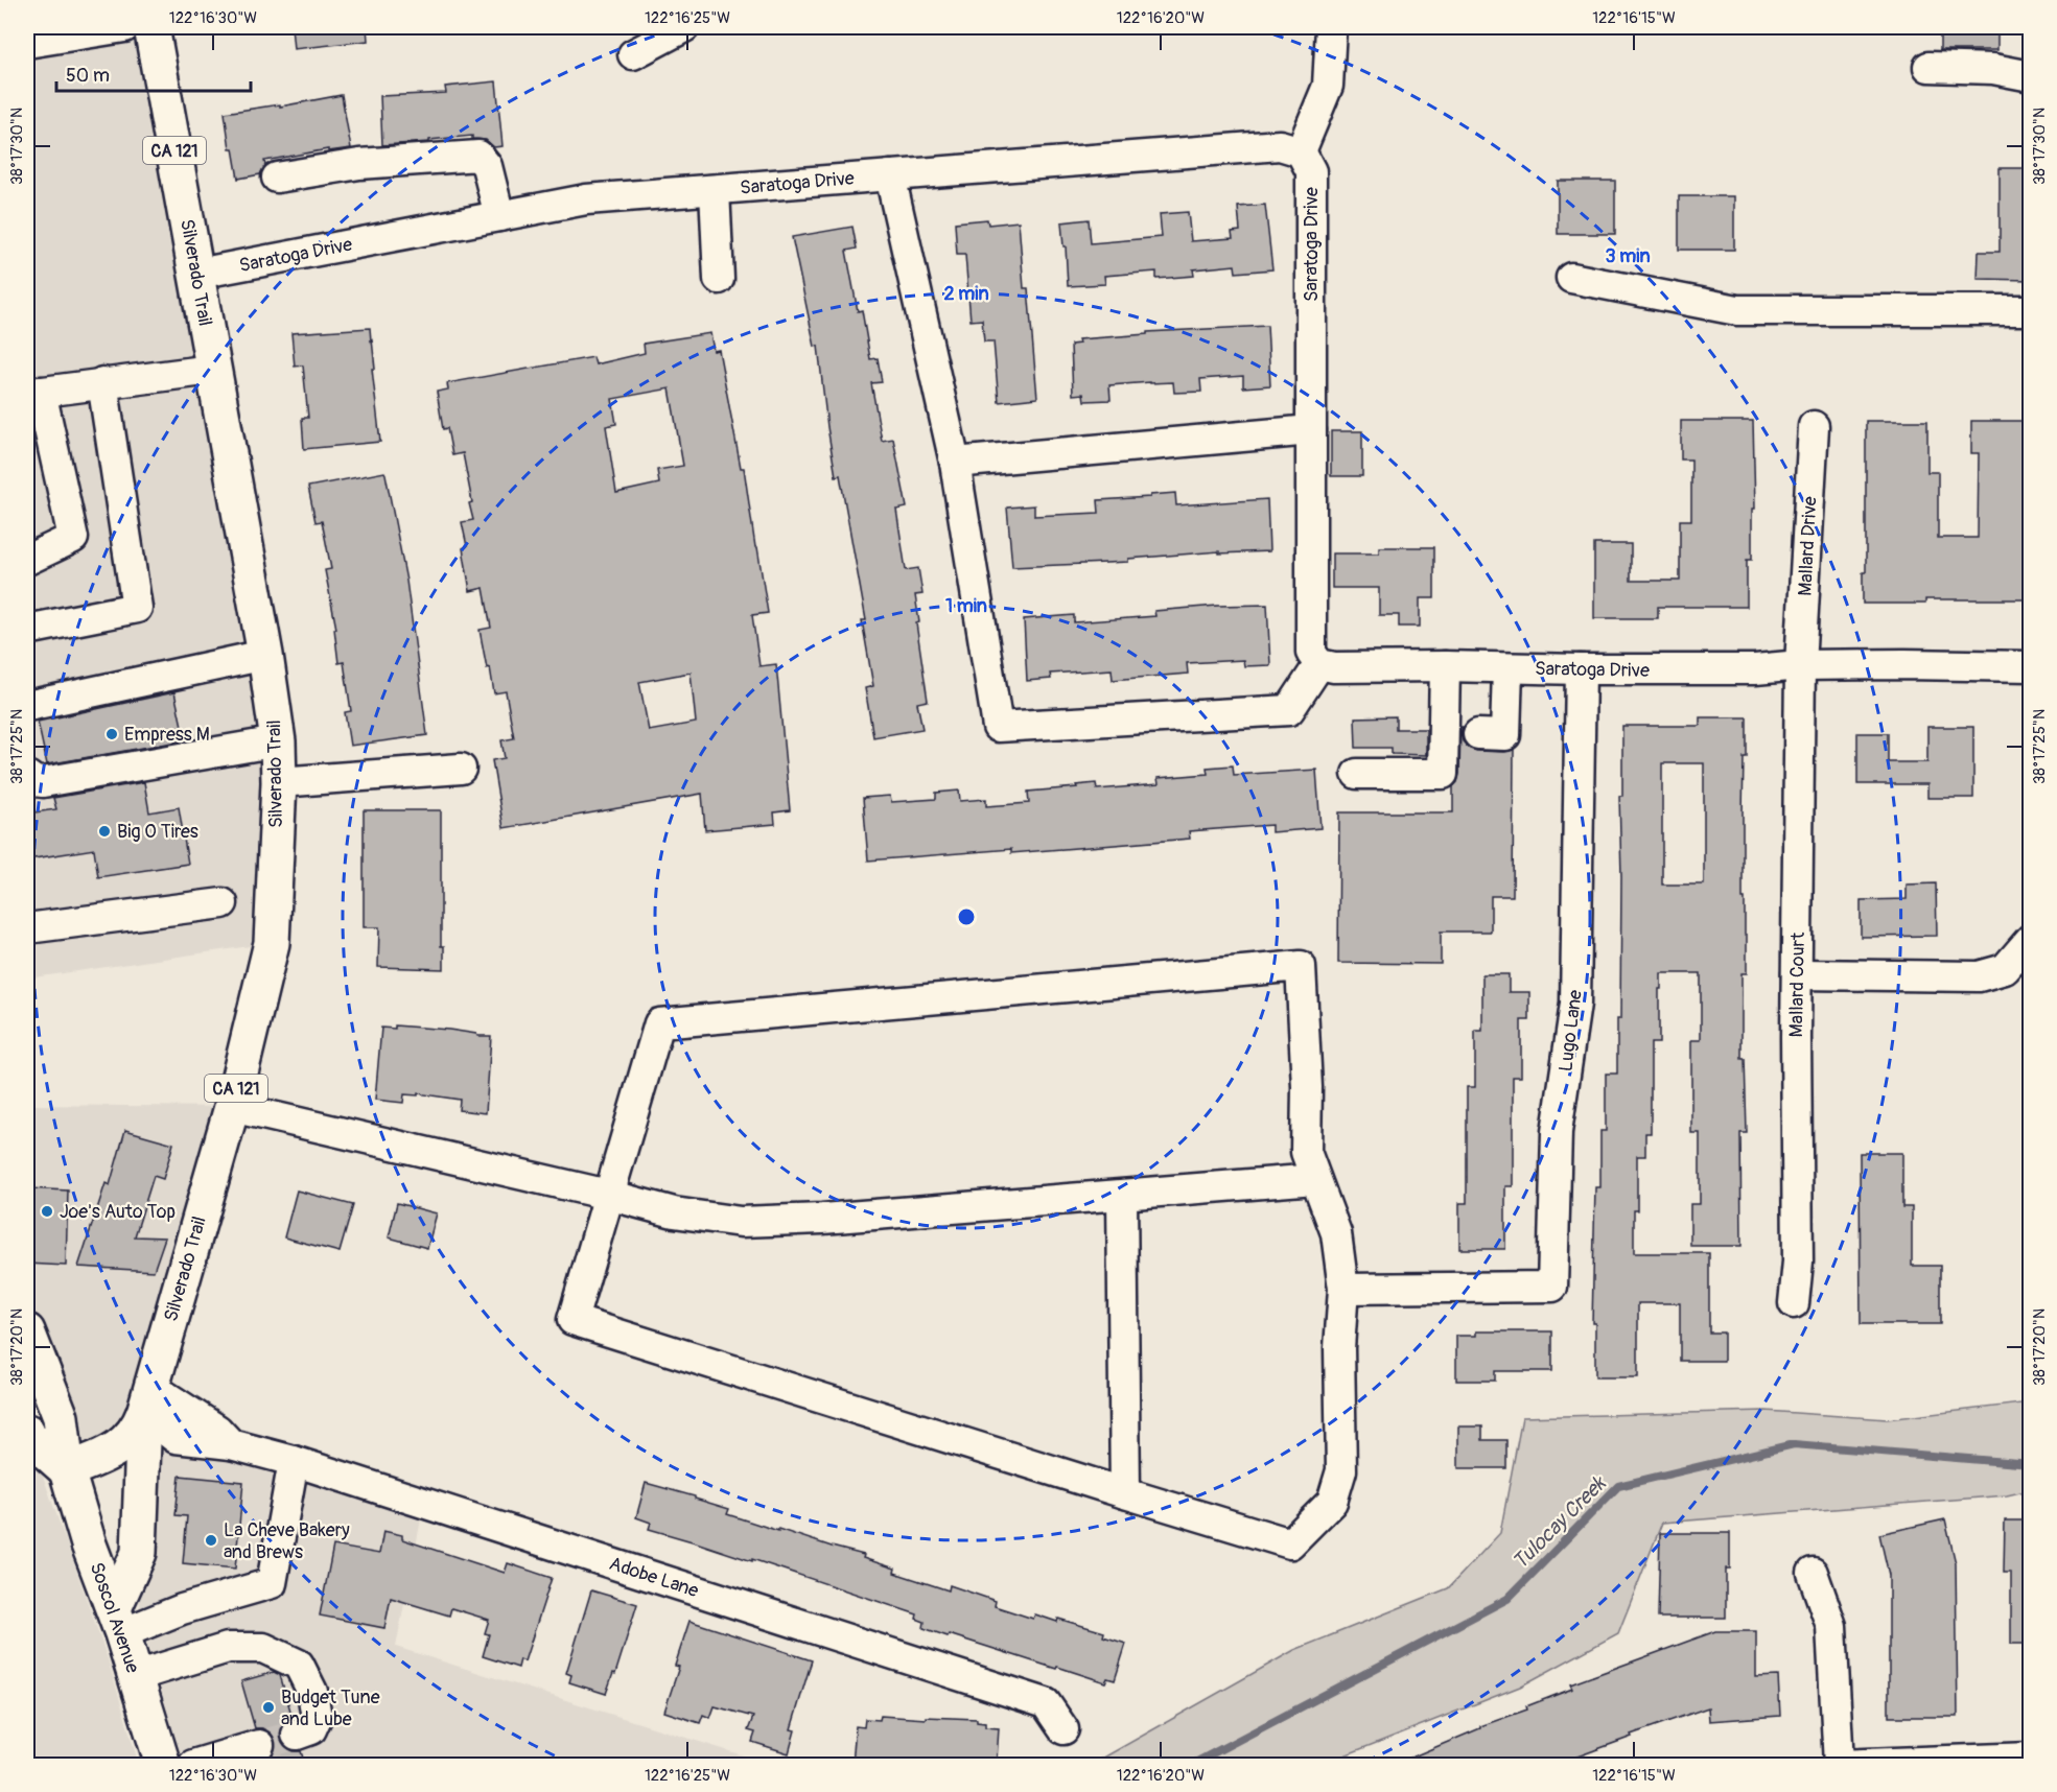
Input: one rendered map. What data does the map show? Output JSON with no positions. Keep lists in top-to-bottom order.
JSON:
{
  "streets": {
    "main road": ["CA 121", "Silverado Trail", "Soscol Avenue"],
    "street": [
      "Saratoga Drive",
      "Mallard Drive",
      "Mallard Court",
      "Lugo Lane",
      "Adobe Lane"
    ]
  },
  "crossings": [
    ["Saratoga Drive", "Silverado Trail"],
    ["Saratoga Drive", "Mallard Drive"],
    ["Saratoga Drive", "Mallard Court"],
    ["Saratoga Drive", "Lugo Lane"],
    ["Silverado Trail", "Adobe Lane"],
    ["Silverado Trail", "Soscol Avenue"],
    ["Mallard Drive", "Mallard Court"]
  ],
  "water": ["Tulocay Creek"],
  "places": [
    "Empress M",
    "Big O Tires",
    "Joe's Auto Top",
    "La Cheve Bakery and Brews",
    "Budget Tune and Lube"
  ],
  "scale_bar": "50 m",
  "coordinates": [
    "122°16'30\"W",
    "122°16'25\"W",
    "122°16'20\"W",
    "122°16'15\"W",
    "38°17'30\"N",
    "38°17'25\"N",
    "38°17'20\"N"
  ],
  "rings": ["3 min", "2 min", "1 min"]
}
